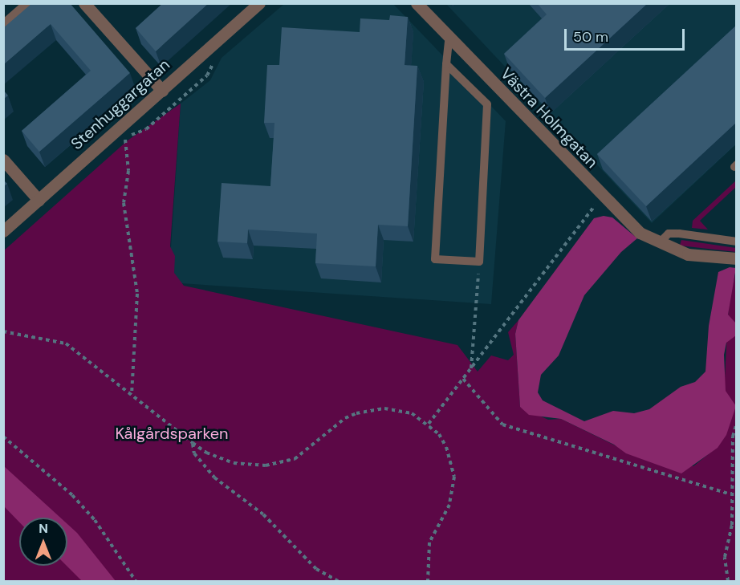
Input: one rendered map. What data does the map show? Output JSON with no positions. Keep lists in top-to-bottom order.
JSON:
{
  "streets": {
    "street": ["Stenhuggargatan", "Västra Holmgatan"]
  },
  "parks": ["Kålgårdsparken"],
  "scale_bar": "50 m",
  "north": "top"
}
